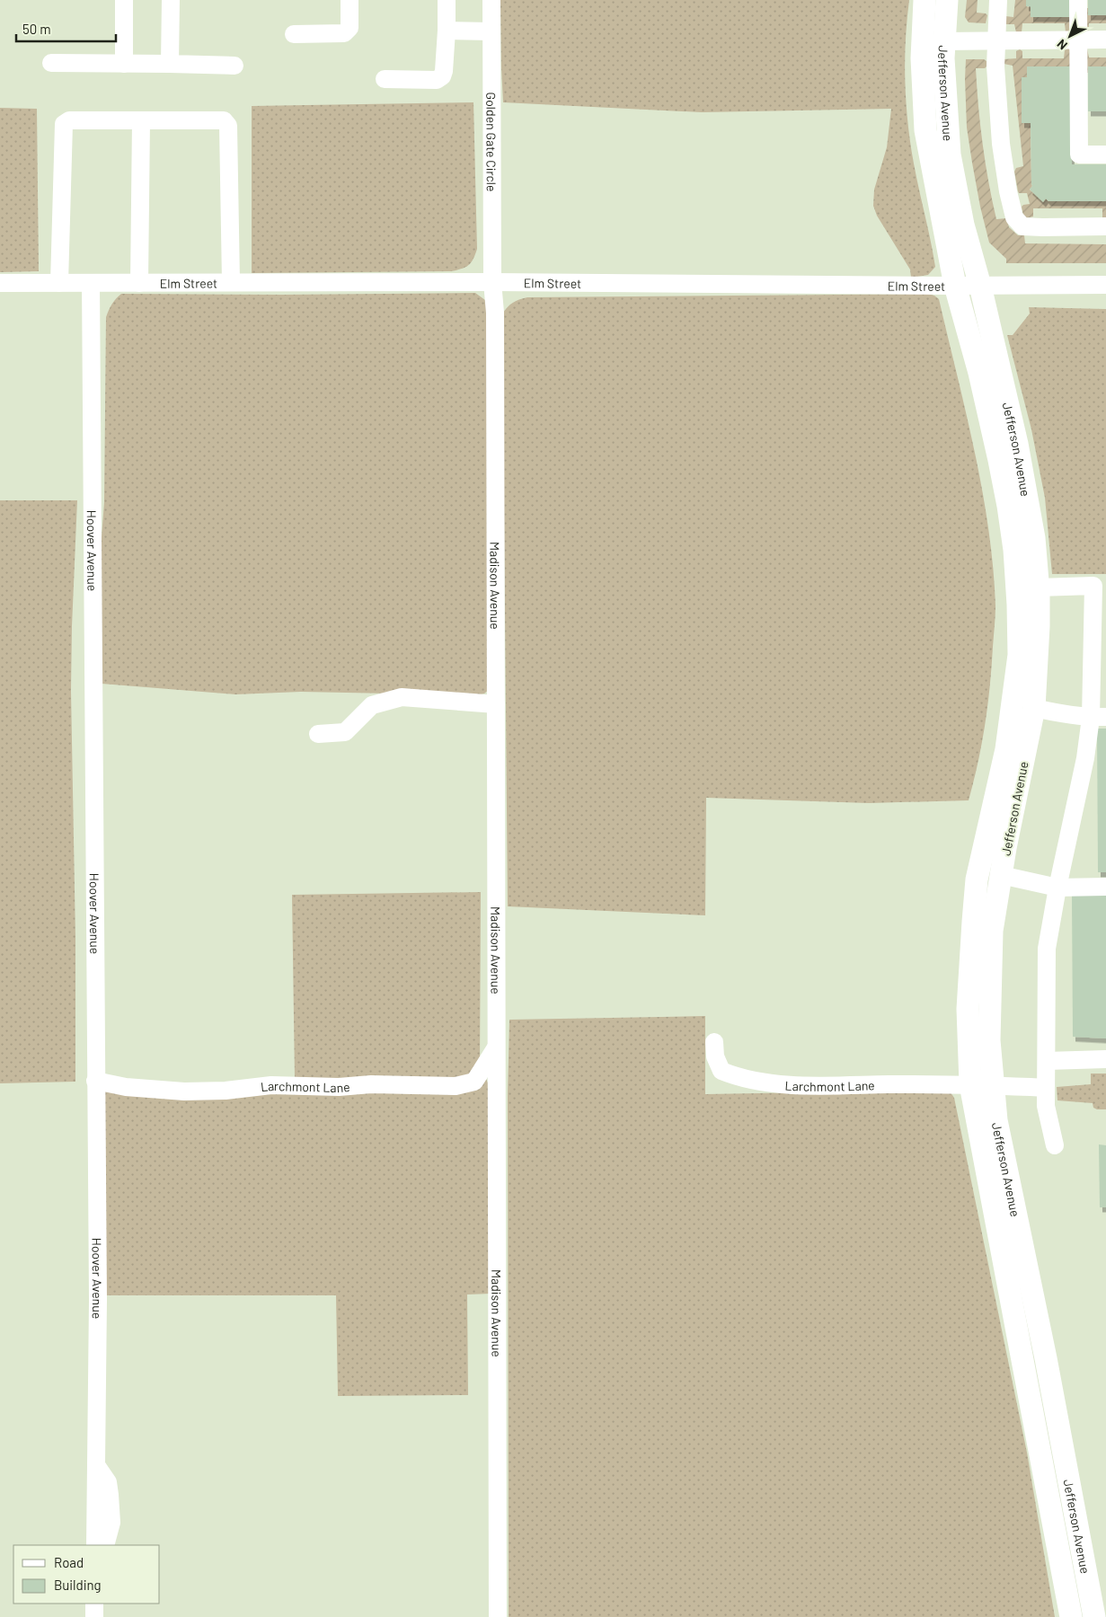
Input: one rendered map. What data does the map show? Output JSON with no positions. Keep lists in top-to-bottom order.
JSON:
{
  "streets": {
    "main road": ["Jefferson Avenue"],
    "street": [
      "Golden Gate Circle",
      "Elm Street",
      "Hoover Avenue",
      "Madison Avenue",
      "Larchmont Lane"
    ]
  },
  "crossings": [
    ["Jefferson Avenue", "Elm Street"],
    ["Jefferson Avenue", "Larchmont Lane"],
    ["Golden Gate Circle", "Elm Street"],
    ["Golden Gate Circle", "Madison Avenue"],
    ["Elm Street", "Hoover Avenue"],
    ["Elm Street", "Madison Avenue"],
    ["Hoover Avenue", "Larchmont Lane"],
    ["Madison Avenue", "Larchmont Lane"]
  ],
  "legend": ["Road", "Building"],
  "scale_bar": "50 m",
  "north": "bottom left"
}
